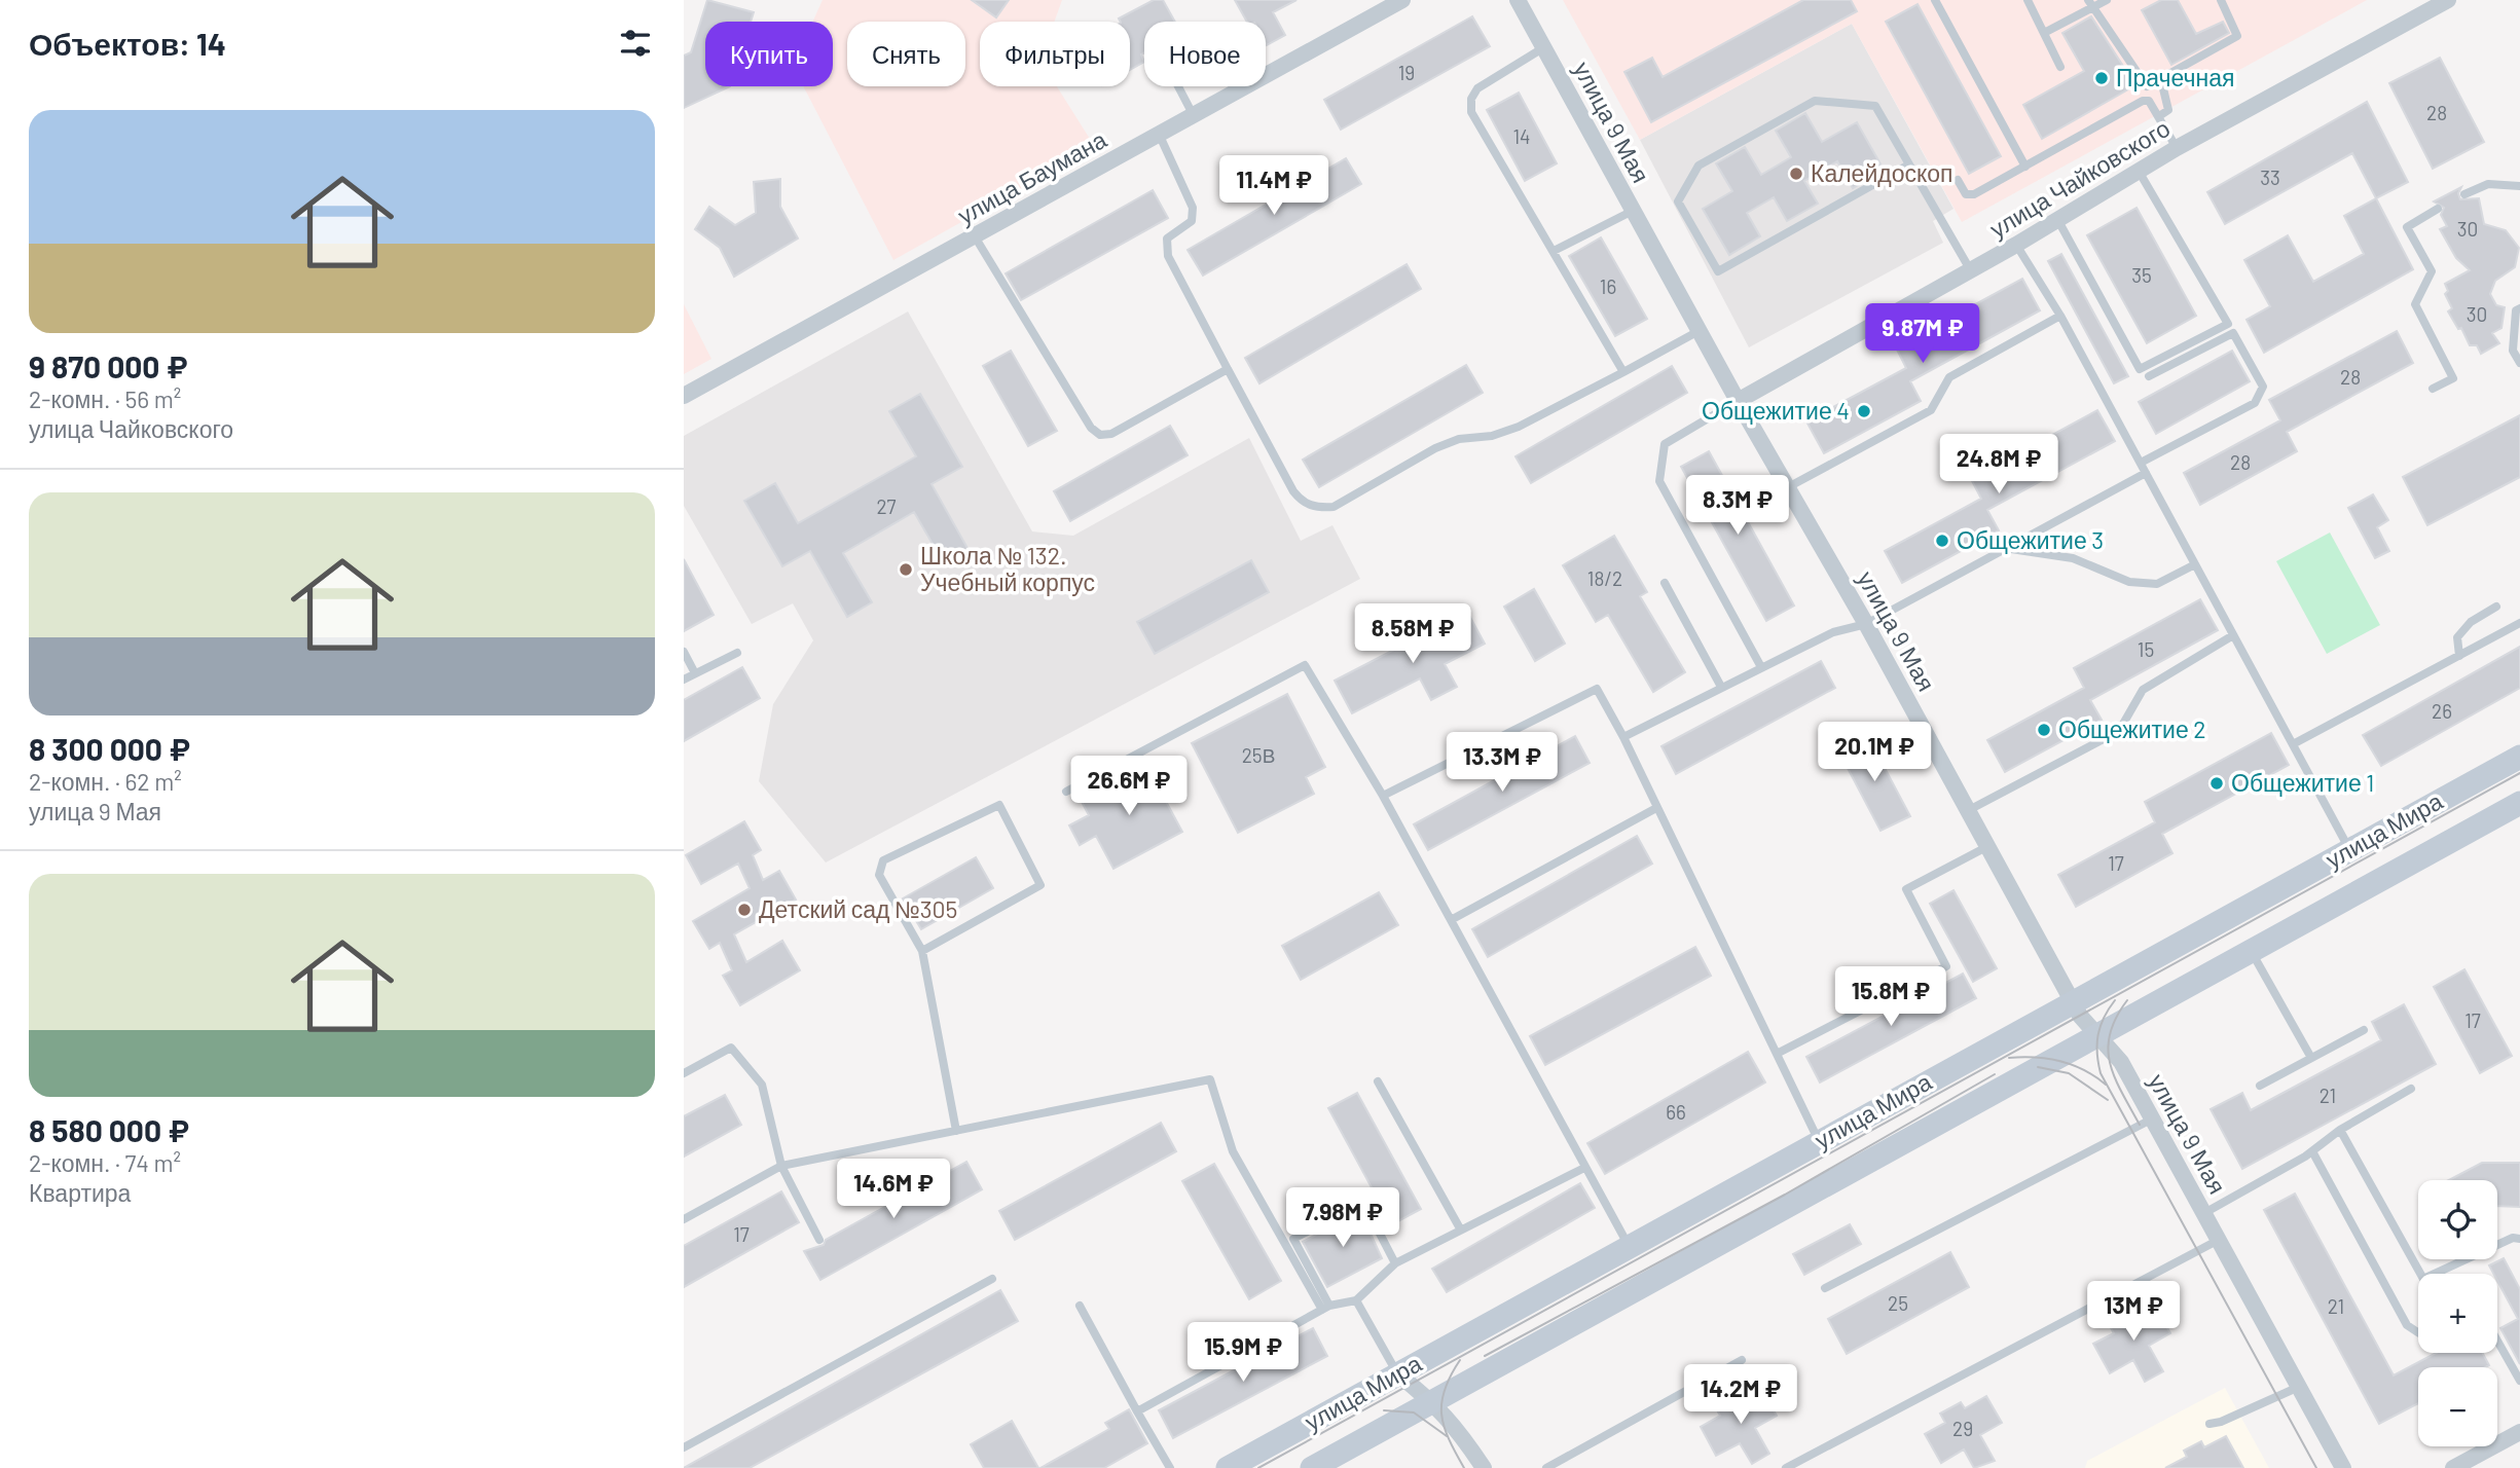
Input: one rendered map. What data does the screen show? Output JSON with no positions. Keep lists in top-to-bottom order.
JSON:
{
  "streets": {
    "main road": ["улица Мира"],
    "street": ["улица 9 Мая", "улица Баумана", "улица Чайковского"]
  },
  "crossings": [
    ["улица 9 Мая", "улица Чайковского"],
    ["улица 9 Мая", "улица Мира"]
  ],
  "places": [
    "Прачечная",
    "Калейдоскоп",
    "Общежитие 4",
    "Общежитие 3",
    "Школа № 132. Учебный корпус",
    "Общежитие 2",
    "Общежитие 1",
    "Детский сад №305"
  ],
  "house_numbers": [
    "19",
    "28",
    "14",
    "33",
    "30",
    "35",
    "16",
    "30",
    "28",
    "28",
    "27",
    "18/2",
    "15",
    "26",
    "25В",
    "17",
    "17",
    "21",
    "66",
    "17",
    "25",
    "21",
    "29"
  ],
  "page": {
    "heading": "Объектов: 14",
    "chip": [
      "Купить",
      "Снять",
      "Фильтры",
      "Новое"
    ],
    "list": [
      {
        "name": "9 870 000 ₽",
        "note": "2-комн. · 56 m² · улица Чайковского"
      },
      {
        "name": "8 300 000 ₽",
        "note": "2-комн. · 62 m² · улица 9 Мая"
      },
      {
        "name": "8 580 000 ₽",
        "note": "2-комн. · 74 m² · Квартира"
      }
    ],
    "price": [
      "11.4M ₽",
      "9.87M ₽",
      "24.8M ₽",
      "8.3M ₽",
      "8.58M ₽",
      "20.1M ₽",
      "13.3M ₽",
      "26.6M ₽",
      "15.8M ₽",
      "14.6M ₽",
      "7.98M ₽",
      "13M ₽",
      "15.9M ₽",
      "14.2M ₽"
    ],
    "map_buttons": ["+", "−"]
  }
}
